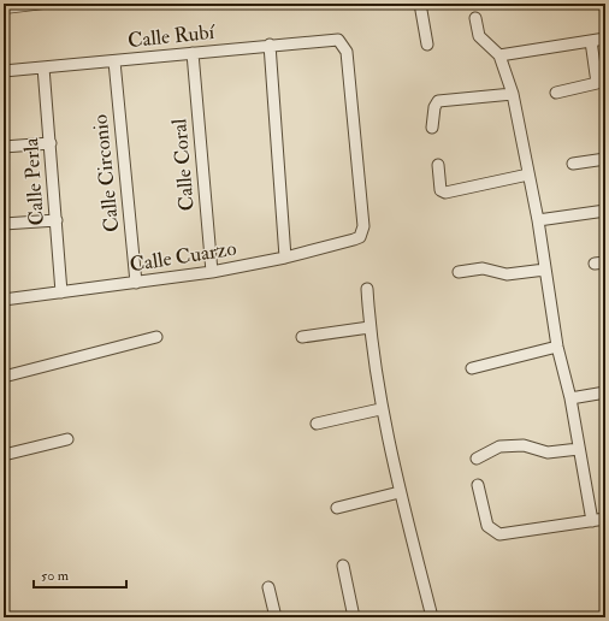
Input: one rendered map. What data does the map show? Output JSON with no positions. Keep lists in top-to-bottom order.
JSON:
{
  "streets": {
    "street": [
      "Calle Rubí",
      "Calle Coral",
      "Calle Circonio",
      "Calle Perla",
      "Calle Cuarzo"
    ]
  },
  "crossings": [
    ["Calle Rubí", "Calle Coral"],
    ["Calle Rubí", "Calle Circonio"],
    ["Calle Rubí", "Calle Perla"],
    ["Calle Rubí", "Calle Cuarzo"],
    ["Calle Coral", "Calle Cuarzo"],
    ["Calle Circonio", "Calle Cuarzo"],
    ["Calle Perla", "Calle Cuarzo"]
  ],
  "scale_bar": "50 m"
}
